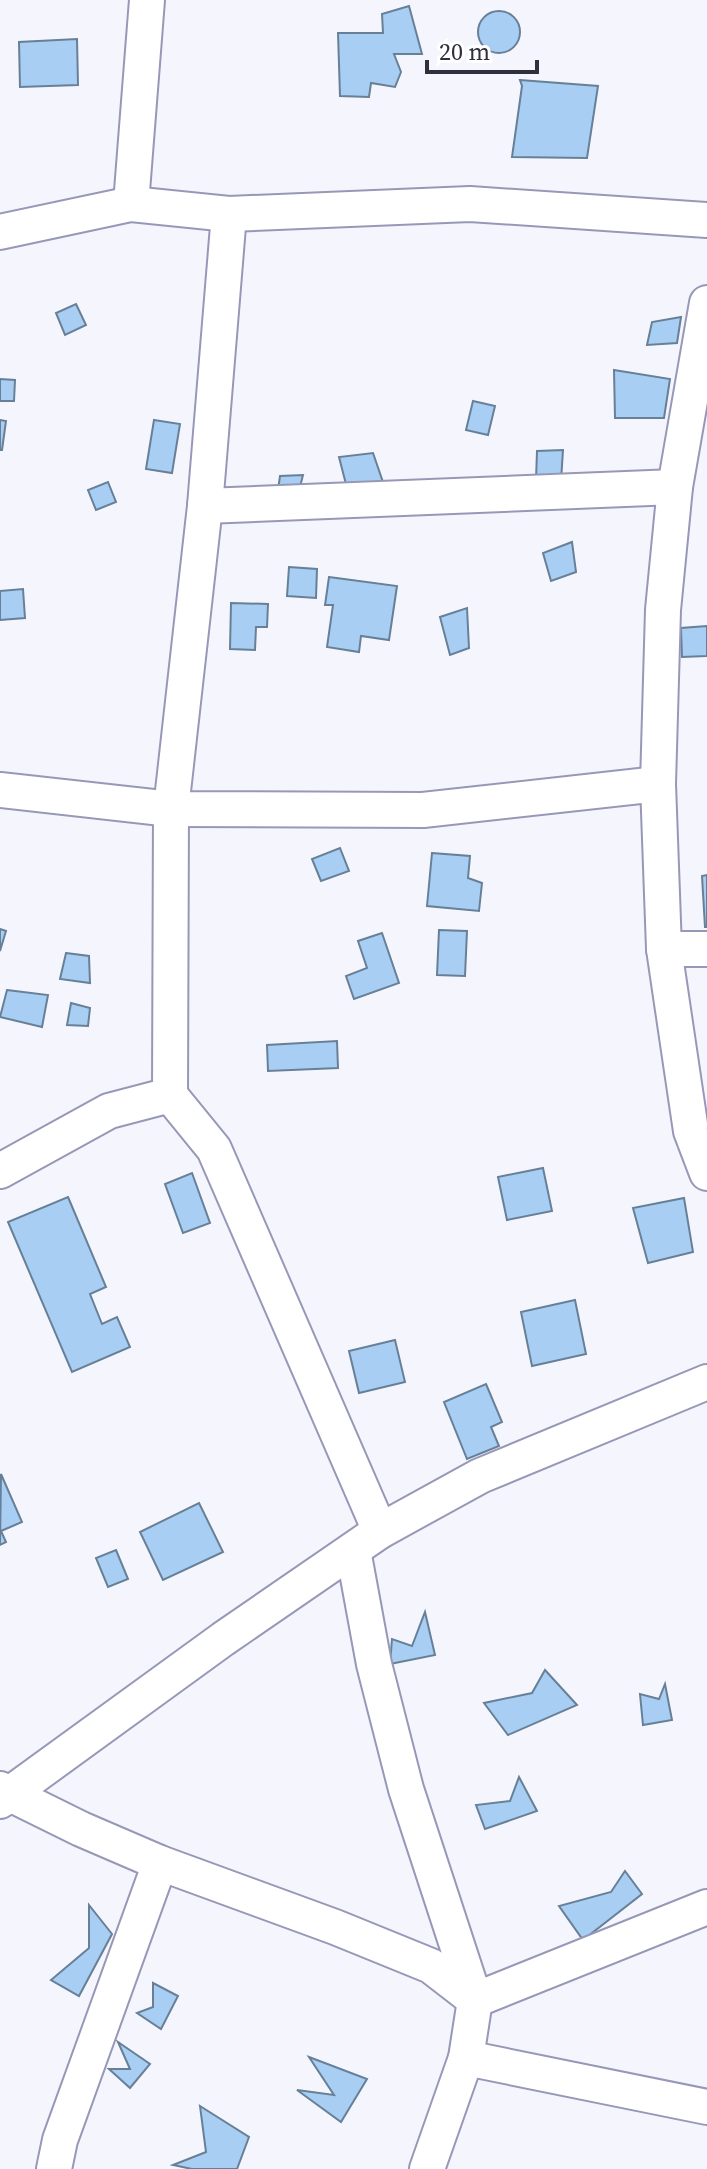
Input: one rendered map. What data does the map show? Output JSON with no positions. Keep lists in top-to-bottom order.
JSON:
{
  "scale_bar": "20 m"
}
